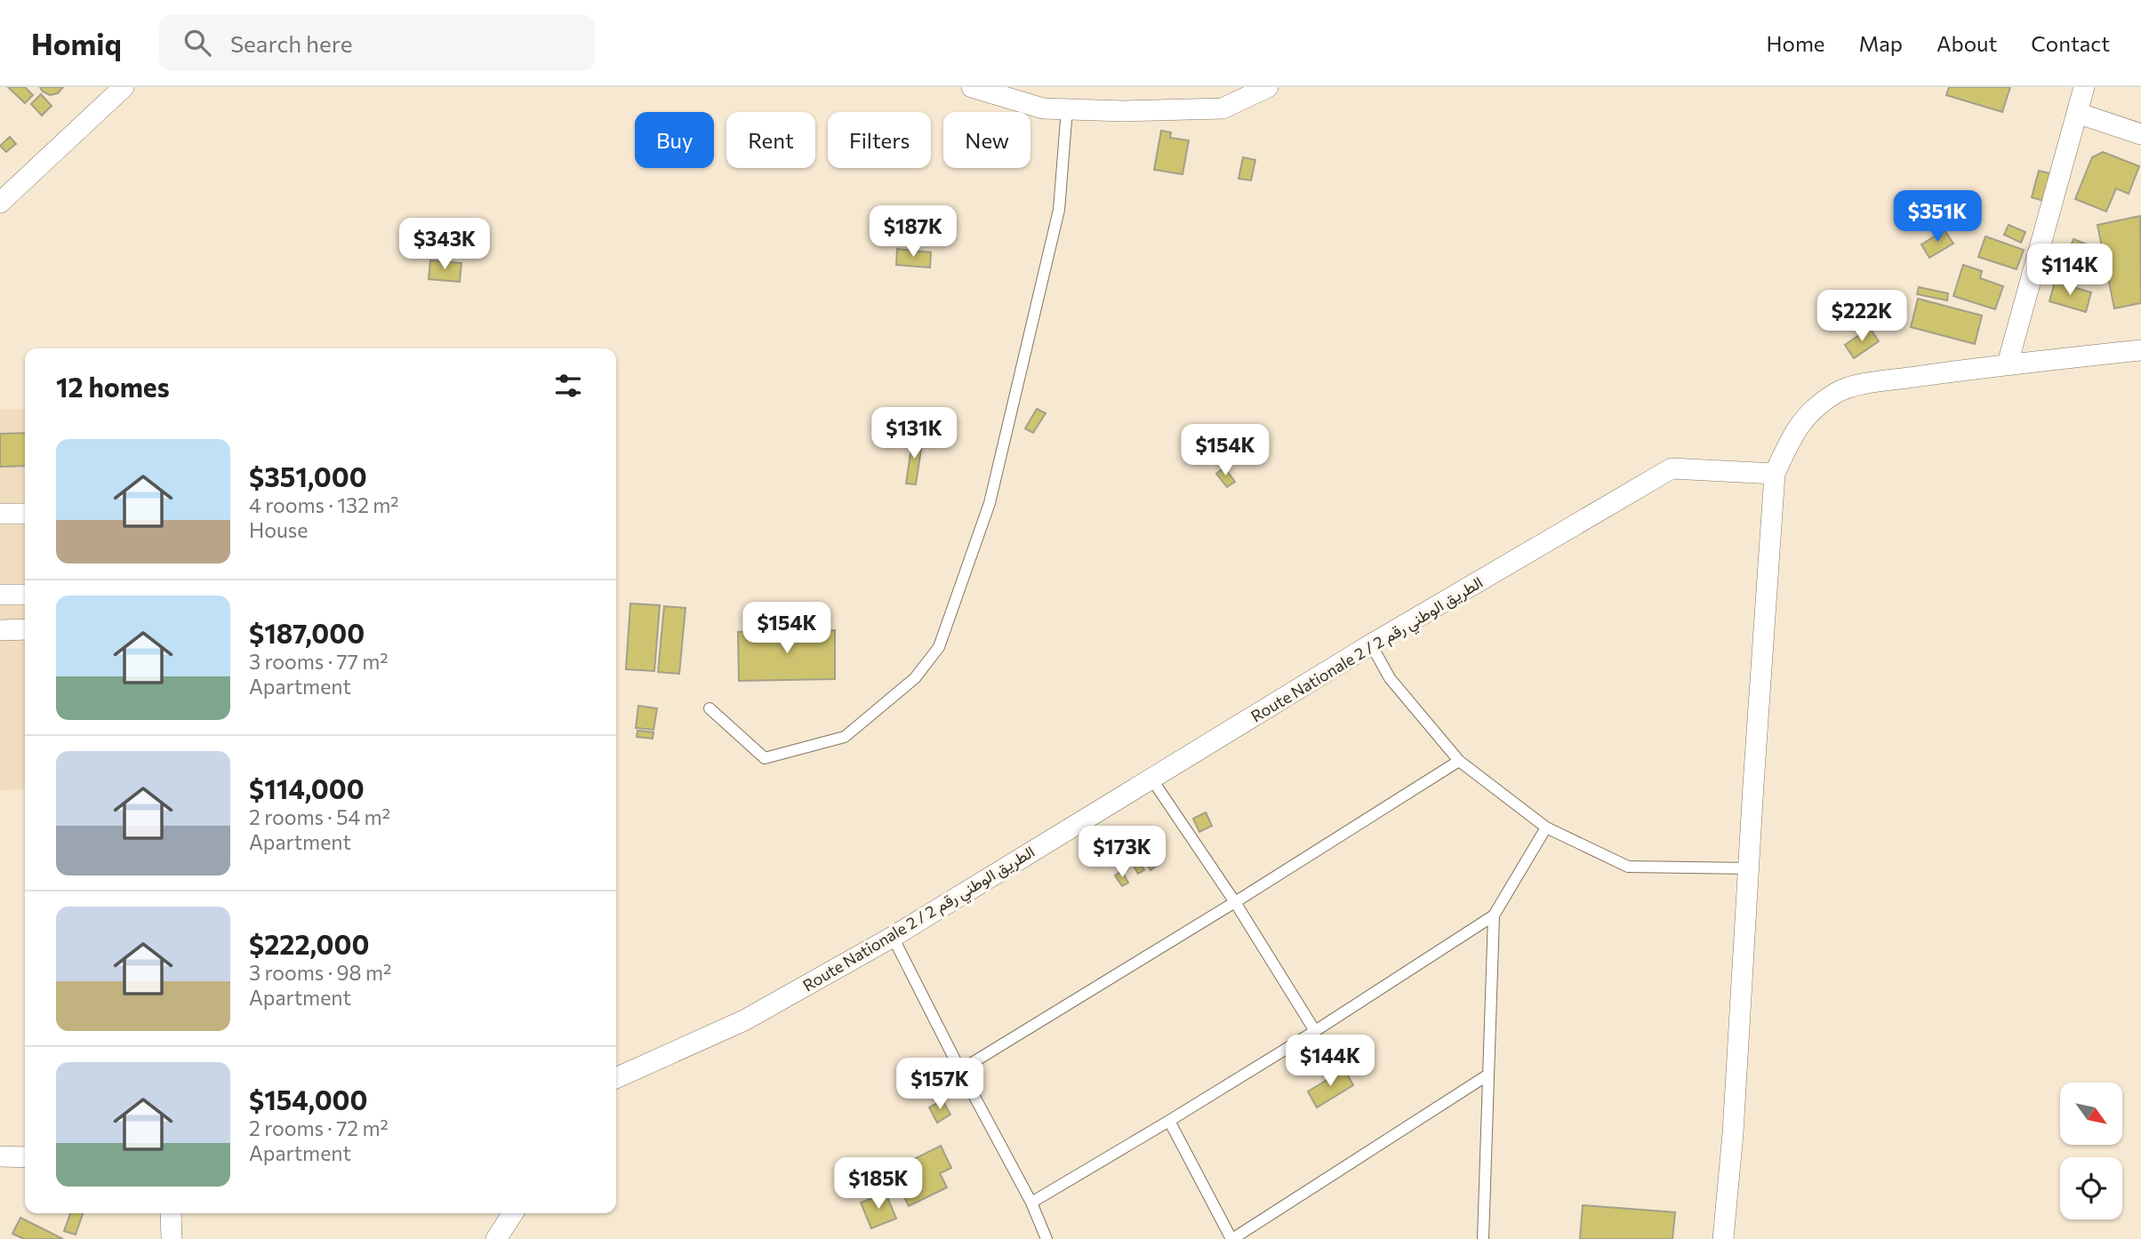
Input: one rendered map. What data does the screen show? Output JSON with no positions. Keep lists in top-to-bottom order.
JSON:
{
  "streets": {
    "street": ["Route Nationale 2 / الطريق الوطني رقم 2"]
  },
  "north": "bottom right",
  "page": {
    "header": "Homiq",
    "search": "Search here",
    "nav": [
      "Home",
      "Map",
      "About",
      "Contact"
    ],
    "chip": [
      "Buy",
      "Rent",
      "Filters",
      "New"
    ],
    "price": [
      "$351K",
      "$187K",
      "$343K",
      "$114K",
      "$222K",
      "$131K",
      "$154K",
      "$154K",
      "$173K",
      "$144K",
      "$157K",
      "$185K"
    ],
    "heading": "12 homes",
    "list": [
      {
        "name": "$351,000",
        "note": "4 rooms · 132 m² · House"
      },
      {
        "name": "$187,000",
        "note": "3 rooms · 77 m² · Apartment"
      },
      {
        "name": "$114,000",
        "note": "2 rooms · 54 m² · Apartment"
      },
      {
        "name": "$222,000",
        "note": "3 rooms · 98 m² · Apartment"
      },
      {
        "name": "$154,000",
        "note": "2 rooms · 72 m² · Apartment"
      }
    ]
  }
}
